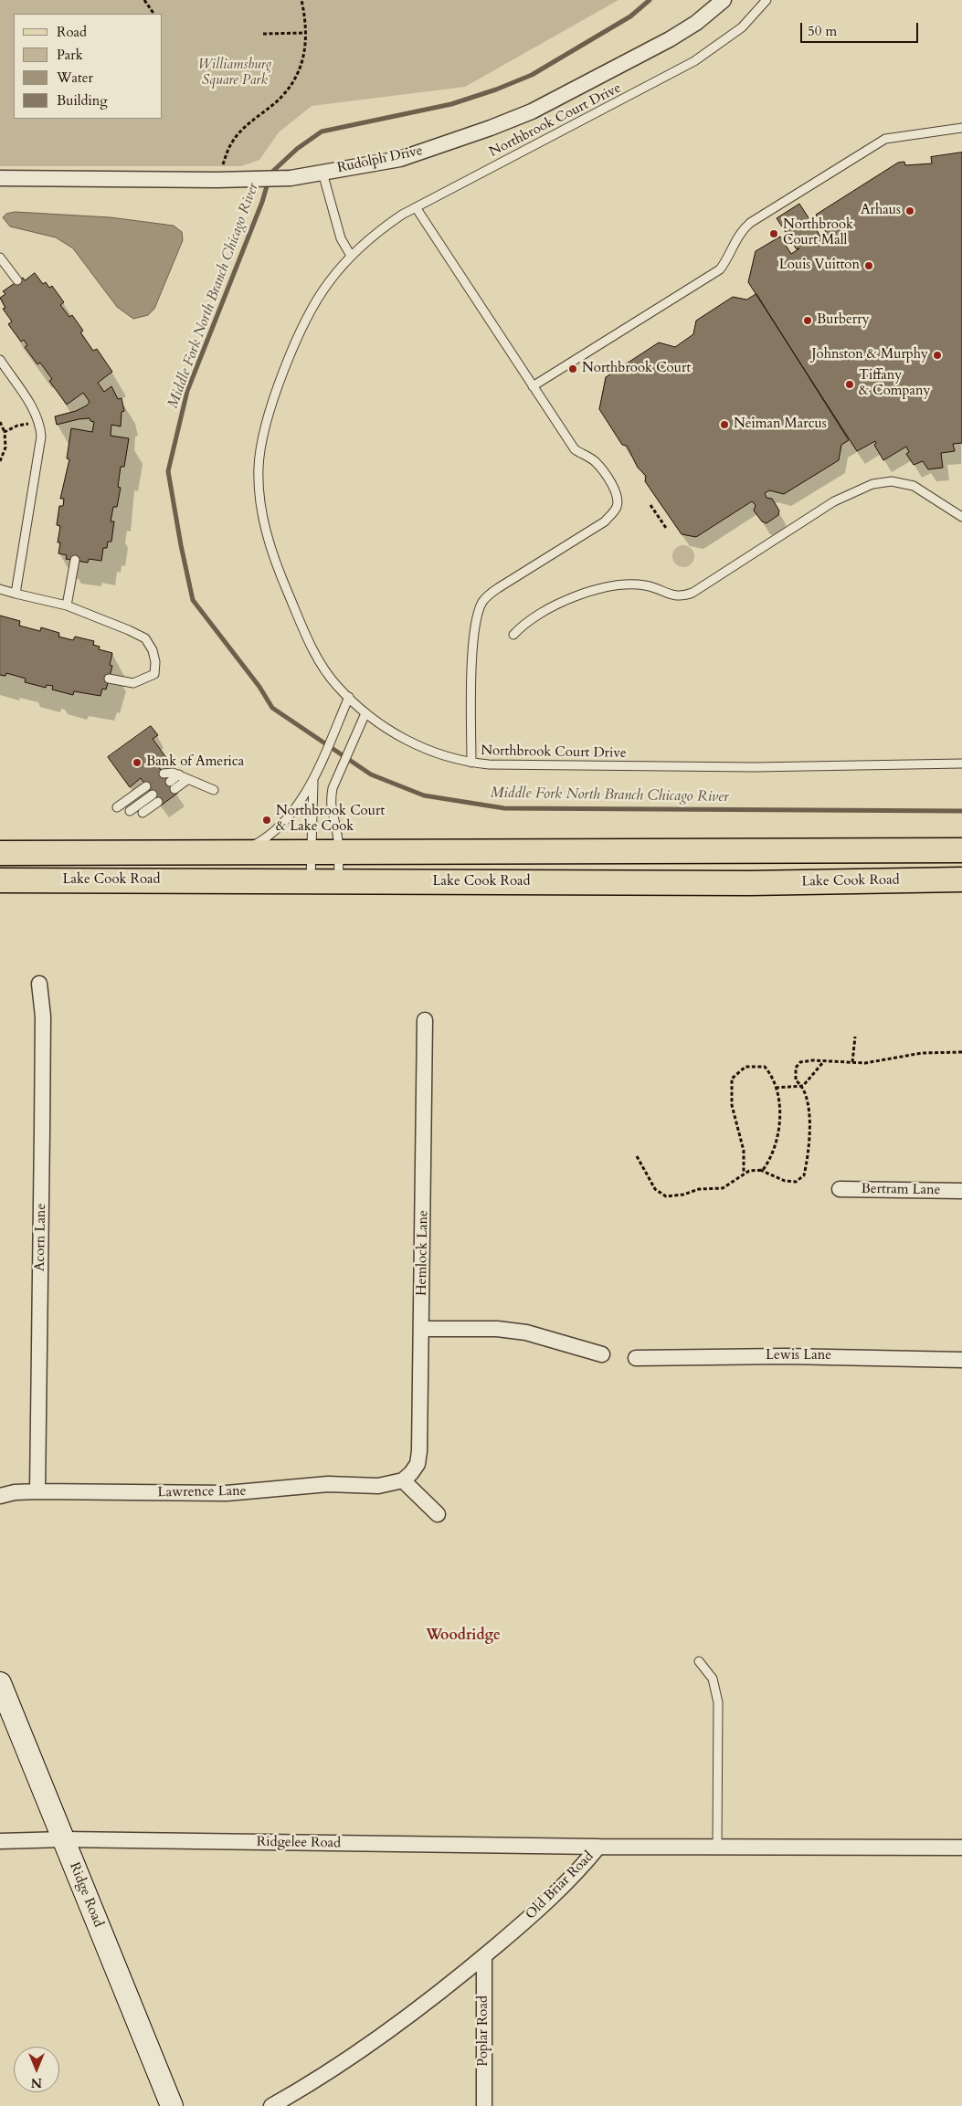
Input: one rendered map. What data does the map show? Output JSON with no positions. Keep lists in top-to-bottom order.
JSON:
{
  "streets": {
    "main road": ["Lake Cook Road"],
    "street": [
      "Rudolph Drive",
      "Bertram Lane",
      "Acorn Lane",
      "Hemlock Lane",
      "Lewis Lane",
      "Lawrence Lane",
      "Ridgelee Road",
      "Old Briar Road",
      "Ridge Road",
      "Poplar Road"
    ],
    "lane": ["Northbrook Court Drive"]
  },
  "crossings": [
    ["Acorn Lane", "Lawrence Lane"],
    ["Hemlock Lane", "Lawrence Lane"],
    ["Ridgelee Road", "Old Briar Road"],
    ["Ridgelee Road", "Ridge Road"],
    ["Old Briar Road", "Poplar Road"]
  ],
  "districts": ["Woodridge"],
  "water": ["Middle Fork North Branch Chicago River"],
  "parks": ["Williamsburg Square Park"],
  "places": [
    "Arhaus",
    "Northbrook Court Mall",
    "Louis Vuitton",
    "Burberry",
    "Johnston & Murphy",
    "Northbrook Court",
    "Tiffany & Company",
    "Neiman Marcus",
    "Bank of America",
    "Northbrook Court & Lake Cook"
  ],
  "legend": [
    "Road",
    "Park",
    "Water",
    "Building"
  ],
  "scale_bar": "50 m",
  "north": "bottom"
}
